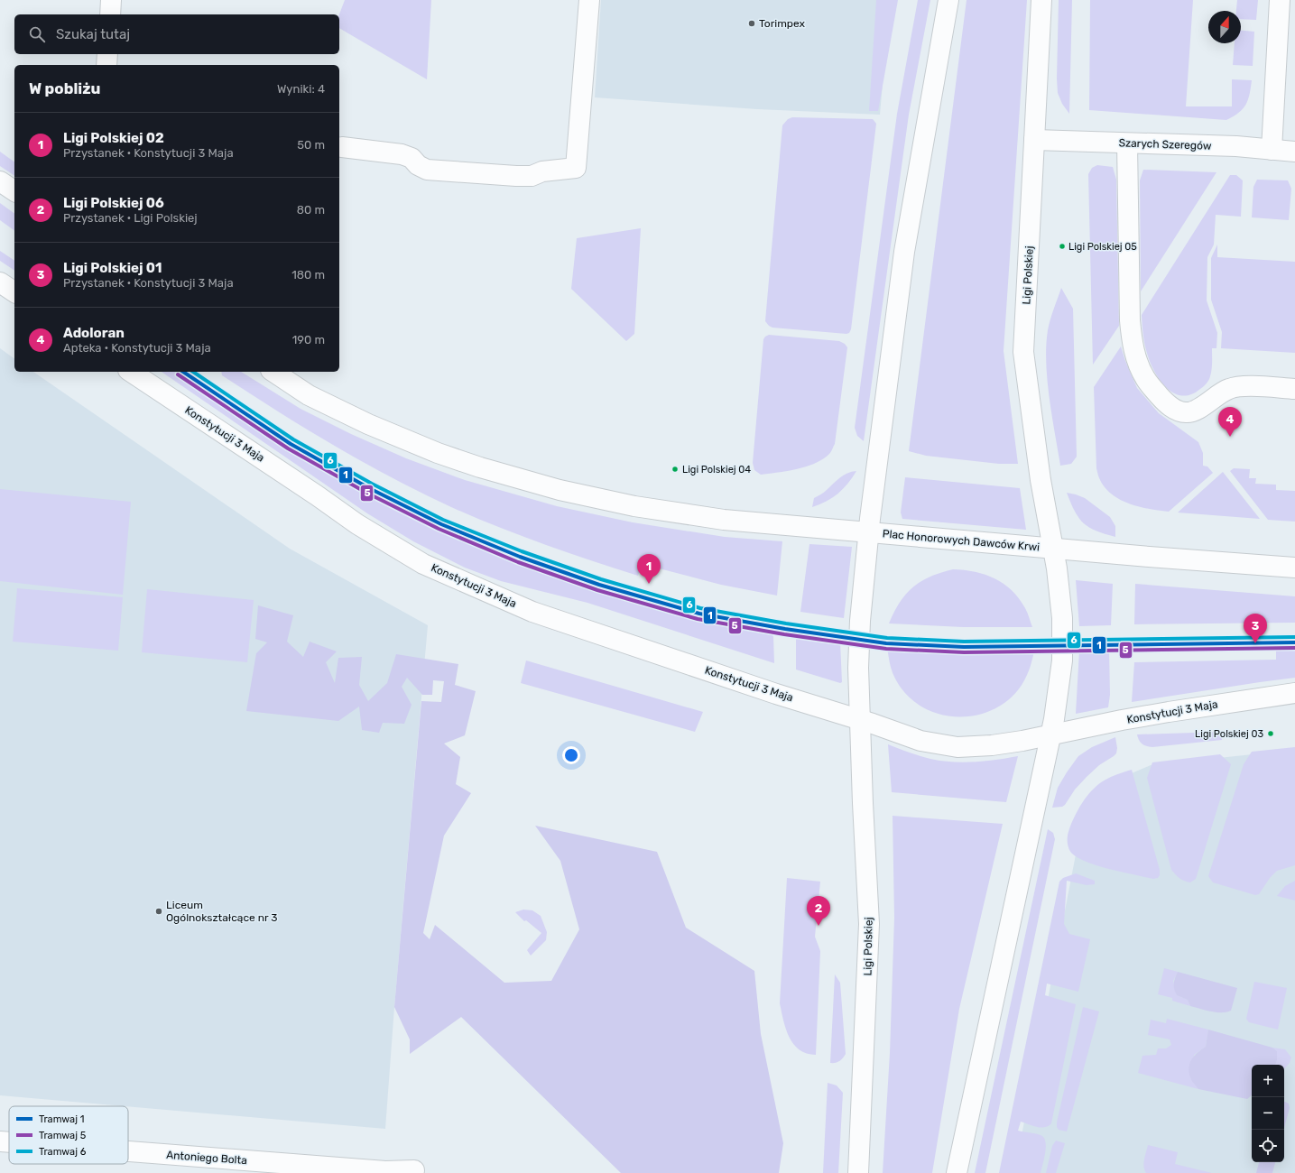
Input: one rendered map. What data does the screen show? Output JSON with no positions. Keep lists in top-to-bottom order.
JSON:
{
  "streets": {
    "street": [
      "Szarych Szeregów",
      "Ligi Polskiej",
      "Konstytucji 3 Maja",
      "Plac Honorowych Dawców Krwi",
      "Antoniego Bolta"
    ]
  },
  "crossings": [
    ["Szarych Szeregów", "Ligi Polskiej"],
    ["Ligi Polskiej", "Konstytucji 3 Maja"],
    ["Ligi Polskiej", "Plac Honorowych Dawców Krwi"],
    ["Konstytucji 3 Maja", "Plac Honorowych Dawców Krwi"]
  ],
  "places": [
    "Torimpex",
    "Ligi Polskiej 05",
    "Ligi Polskiej 04",
    "Ligi Polskiej 03",
    "Liceum Ogólnokształcące nr 3"
  ],
  "lines": ["tram line 1", "tram line 6", "tram line 5"],
  "legend": ["Tramwaj 1", "Tramwaj 5", "Tramwaj 6"],
  "north": "top",
  "page": {
    "search": "Szukaj tutaj",
    "heading": ["W pobliżu", "Wyniki: 4"],
    "list": [
      {
        "mark": "1",
        "name": "Ligi Polskiej 02",
        "note": "Przystanek · Konstytucji 3 Maja",
        "value": "50 m"
      },
      {
        "mark": "2",
        "name": "Ligi Polskiej 06",
        "note": "Przystanek · Ligi Polskiej",
        "value": "80 m"
      },
      {
        "mark": "3",
        "name": "Ligi Polskiej 01",
        "note": "Przystanek · Konstytucji 3 Maja",
        "value": "180 m"
      },
      {
        "mark": "4",
        "name": "Adoloran",
        "note": "Apteka · Konstytucji 3 Maja",
        "value": "190 m"
      }
    ],
    "pins": [
      "4",
      "1",
      "3",
      "2"
    ],
    "map_buttons": ["+", "−"]
  }
}
